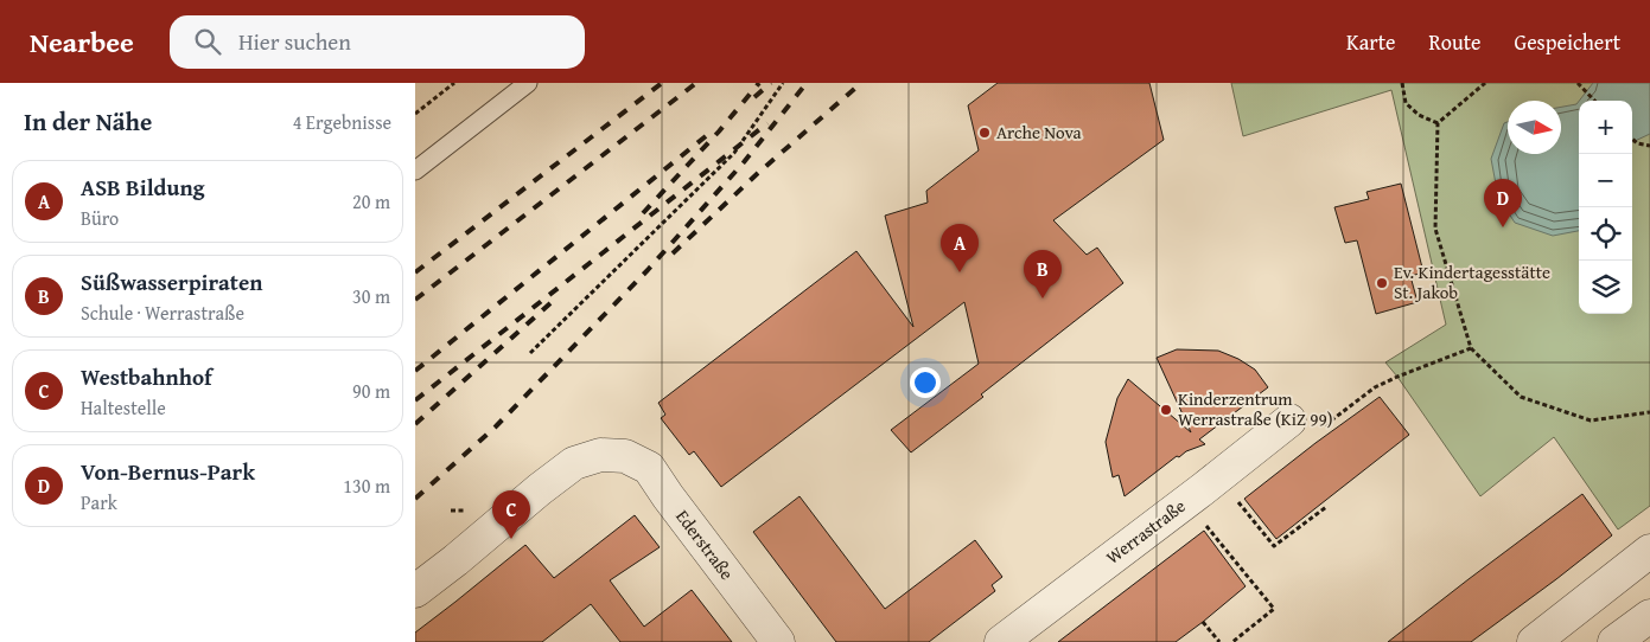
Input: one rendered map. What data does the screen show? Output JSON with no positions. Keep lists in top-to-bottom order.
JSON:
{
  "streets": {
    "street": ["Werrastraße", "Ederstraße"]
  },
  "places": ["Arche Nova", "Ev. Kindertagesstätte St. Jakob", "Kinderzentrum Werrastraße (KiZ 99)"],
  "north": "right",
  "page": {
    "header": "Nearbee",
    "search": "Hier suchen",
    "nav": ["Karte", "Route", "Gespeichert"],
    "heading": ["In der Nähe", "4 Ergebnisse"],
    "map_buttons": ["+", "−"],
    "list": [
      {
        "mark": "A",
        "name": "ASB Bildung",
        "note": "Büro",
        "value": "20 m"
      },
      {
        "mark": "B",
        "name": "Süßwasserpiraten",
        "note": "Schule · Werrastraße",
        "value": "30 m"
      },
      {
        "mark": "C",
        "name": "Westbahnhof",
        "note": "Haltestelle",
        "value": "90 m"
      },
      {
        "mark": "D",
        "name": "Von-Bernus-Park",
        "note": "Park",
        "value": "130 m"
      }
    ],
    "pins": [
      "D",
      "A",
      "B",
      "C"
    ]
  }
}
